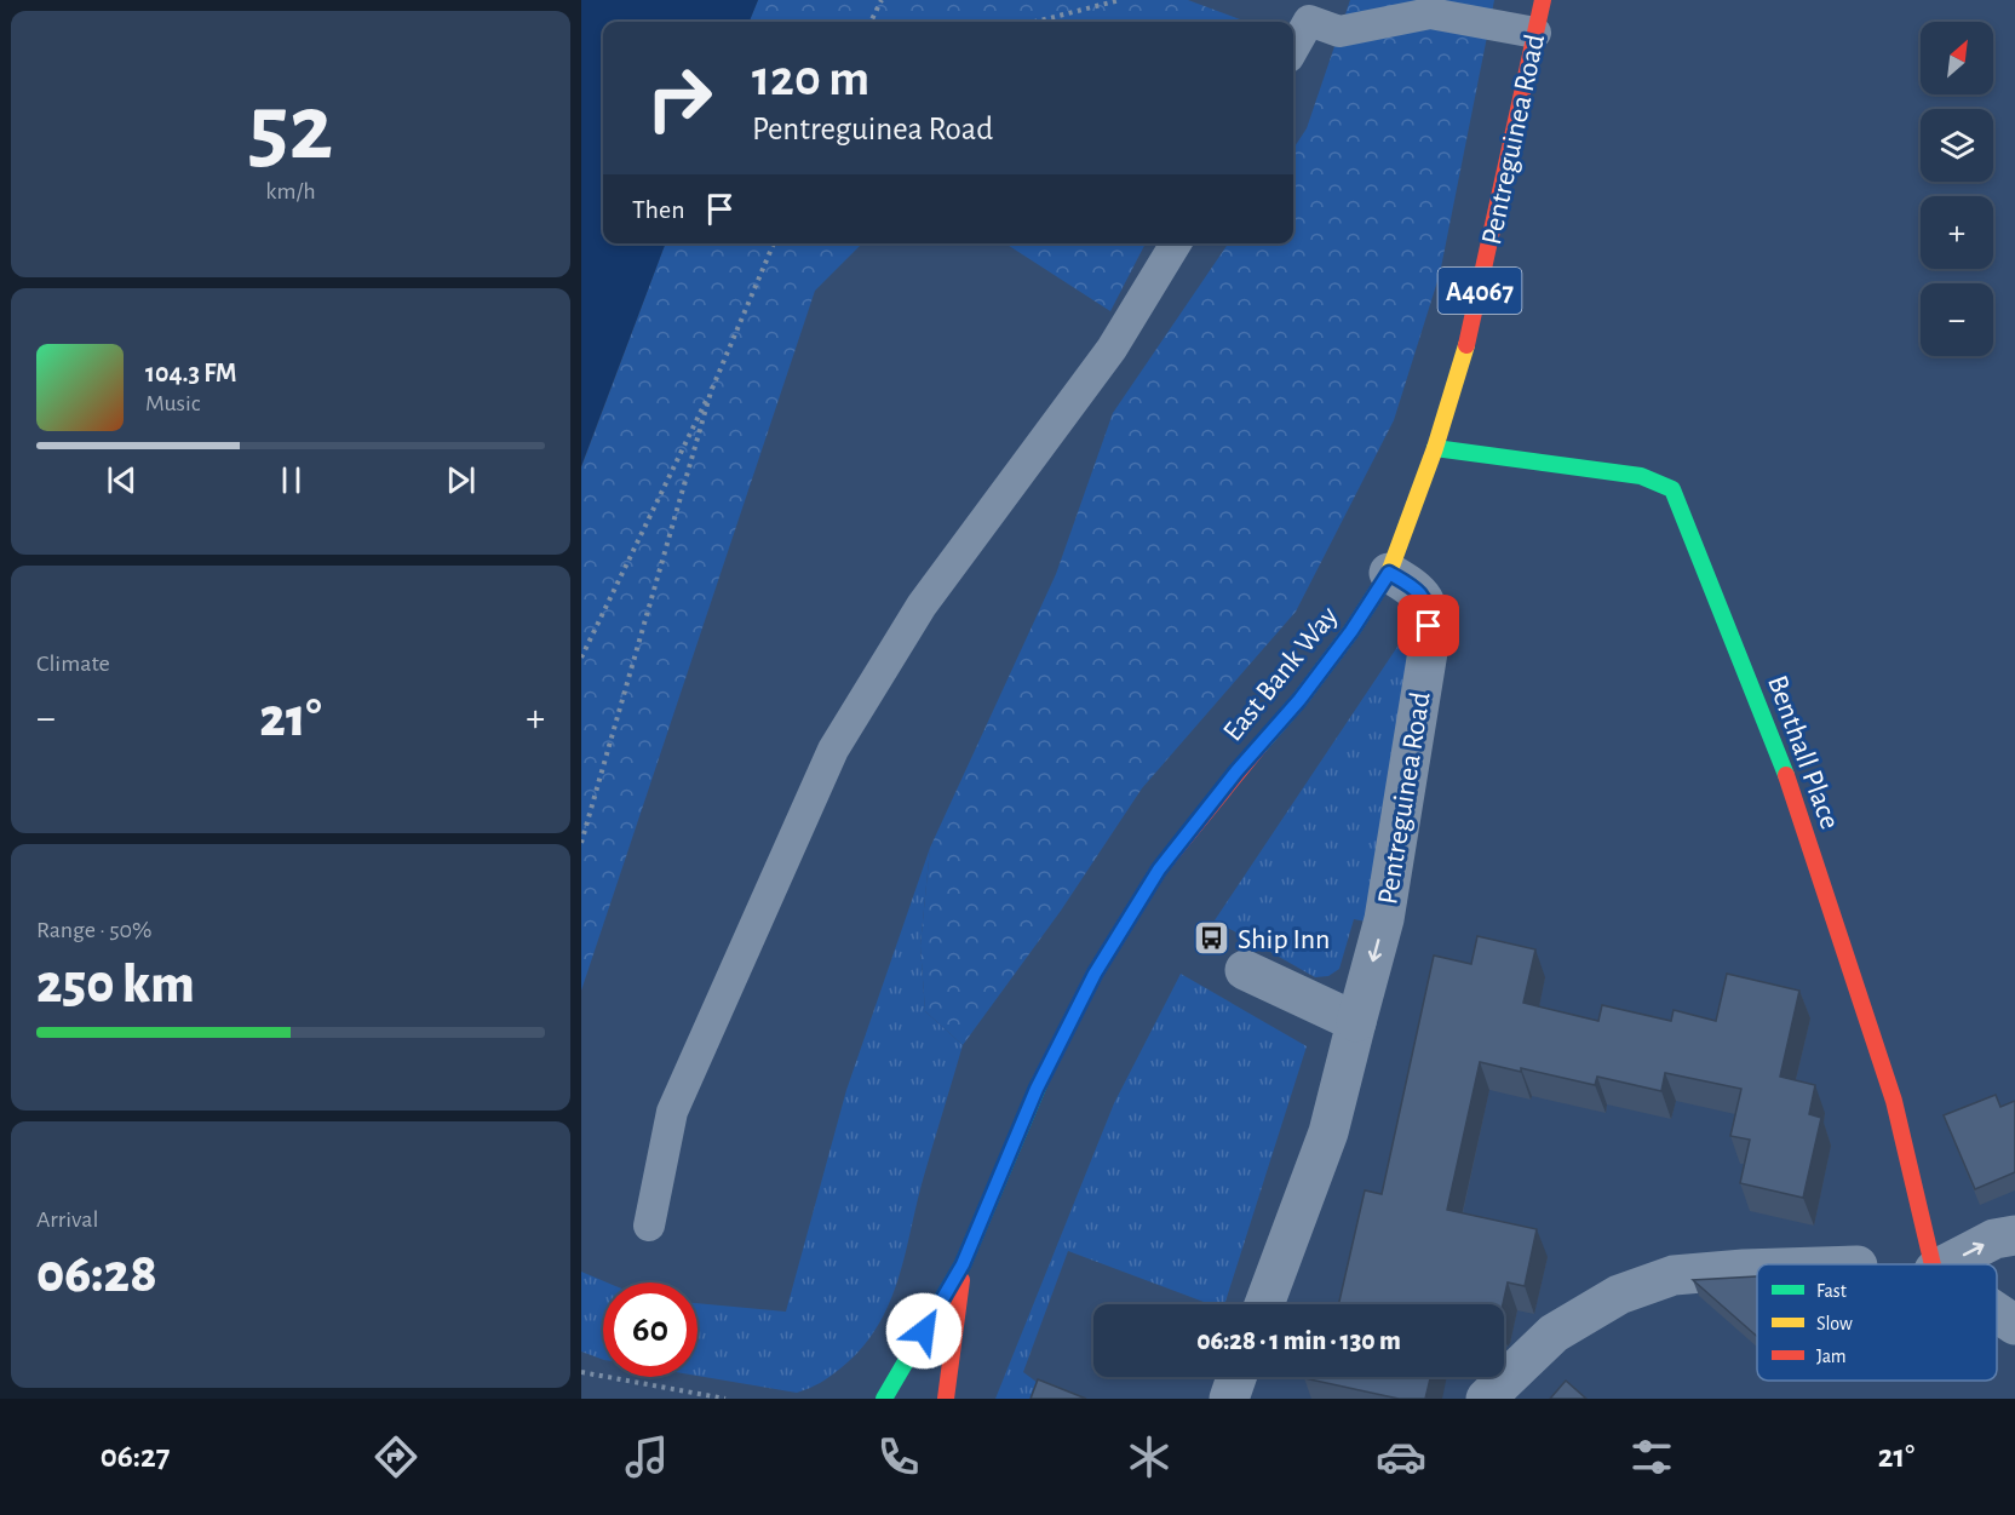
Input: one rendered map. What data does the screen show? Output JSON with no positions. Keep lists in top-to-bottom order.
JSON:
{
  "streets": {
    "main road": [
      "Pentreguinea Road",
      "A4067",
      "East Bank Way",
      "Benthall Place"
    ]
  },
  "crossings": [
    ["Pentreguinea Road", "East Bank Way"],
    ["Pentreguinea Road", "Benthall Place"]
  ],
  "places": {
    "bus stop": ["Ship Inn"]
  },
  "legend": ["Fast", "Slow", "Jam"],
  "north": "top right",
  "page": {
    "tile": [
      ["52", "km/h"],
      "Climate",
      ["Range · 50%", "250 km"],
      ["Arrival", "06:28"]
    ],
    "map_buttons": ["+", "−"],
    "turn": ["120 m", "Pentreguinea Road"],
    "then": "Then",
    "song": ["104.3 FM", "Music"],
    "heat": ["−", "21°", "+"],
    "limit": "60",
    "trip": "06:28 · 1 min · 130 m",
    "tabs": ["06:27", "21°"]
  }
}
